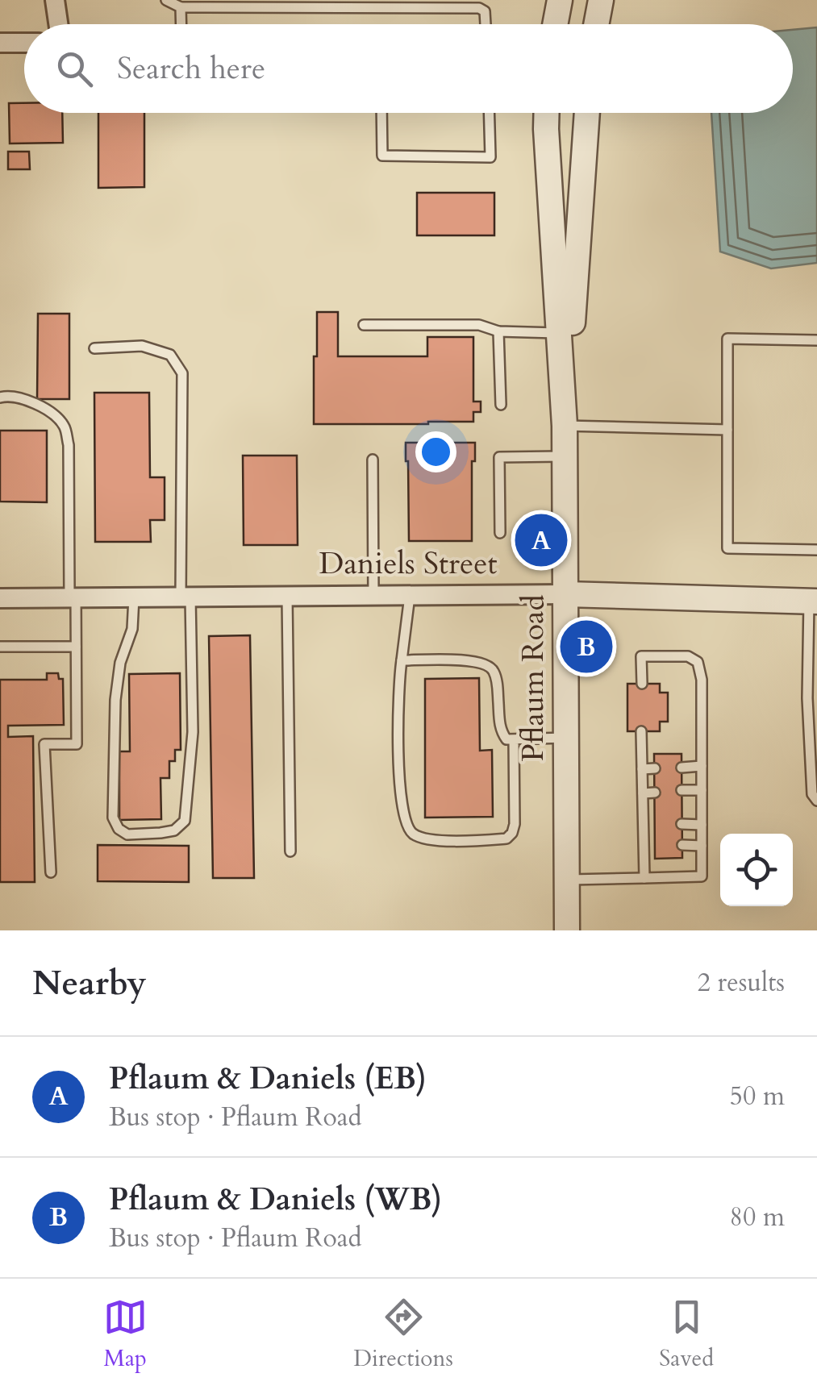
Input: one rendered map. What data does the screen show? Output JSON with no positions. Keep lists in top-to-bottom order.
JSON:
{
  "streets": {
    "street": ["Daniels Street", "Pflaum Road"]
  },
  "crossings": [
    ["Daniels Street", "Pflaum Road"]
  ],
  "page": {
    "search": "Search here",
    "pins": ["A", "B"],
    "heading": ["Nearby", "2 results"],
    "list": [
      {
        "mark": "A",
        "name": "Pflaum & Daniels (EB)",
        "note": "Bus stop · Pflaum Road",
        "value": "50 m"
      },
      {
        "mark": "B",
        "name": "Pflaum & Daniels (WB)",
        "note": "Bus stop · Pflaum Road",
        "value": "80 m"
      }
    ],
    "nav": ["Map", "Directions", "Saved"]
  }
}
